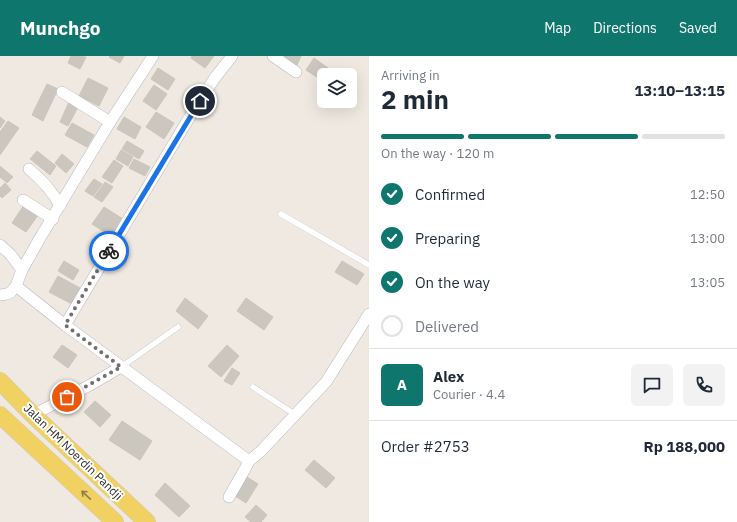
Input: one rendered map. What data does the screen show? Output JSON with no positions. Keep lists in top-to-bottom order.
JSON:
{
  "streets": {
    "main road": ["Jalan HM Noerdin Pandji"]
  },
  "page": {
    "header": "Munchgo",
    "nav": ["Map", "Directions", "Saved"],
    "heading": ["2 min", "Arriving in", "13:10–13:15"],
    "panel": [
      "Alex",
      "Courier · 4.4",
      "Order #2753",
      "Rp 188,000"
    ],
    "bar": "On the way · 120 m",
    "list": [
      ["Confirmed", "12:50"],
      ["Preparing", "13:00"],
      ["On the way", "13:05"],
      "Delivered"
    ],
    "round": "A"
  }
}
